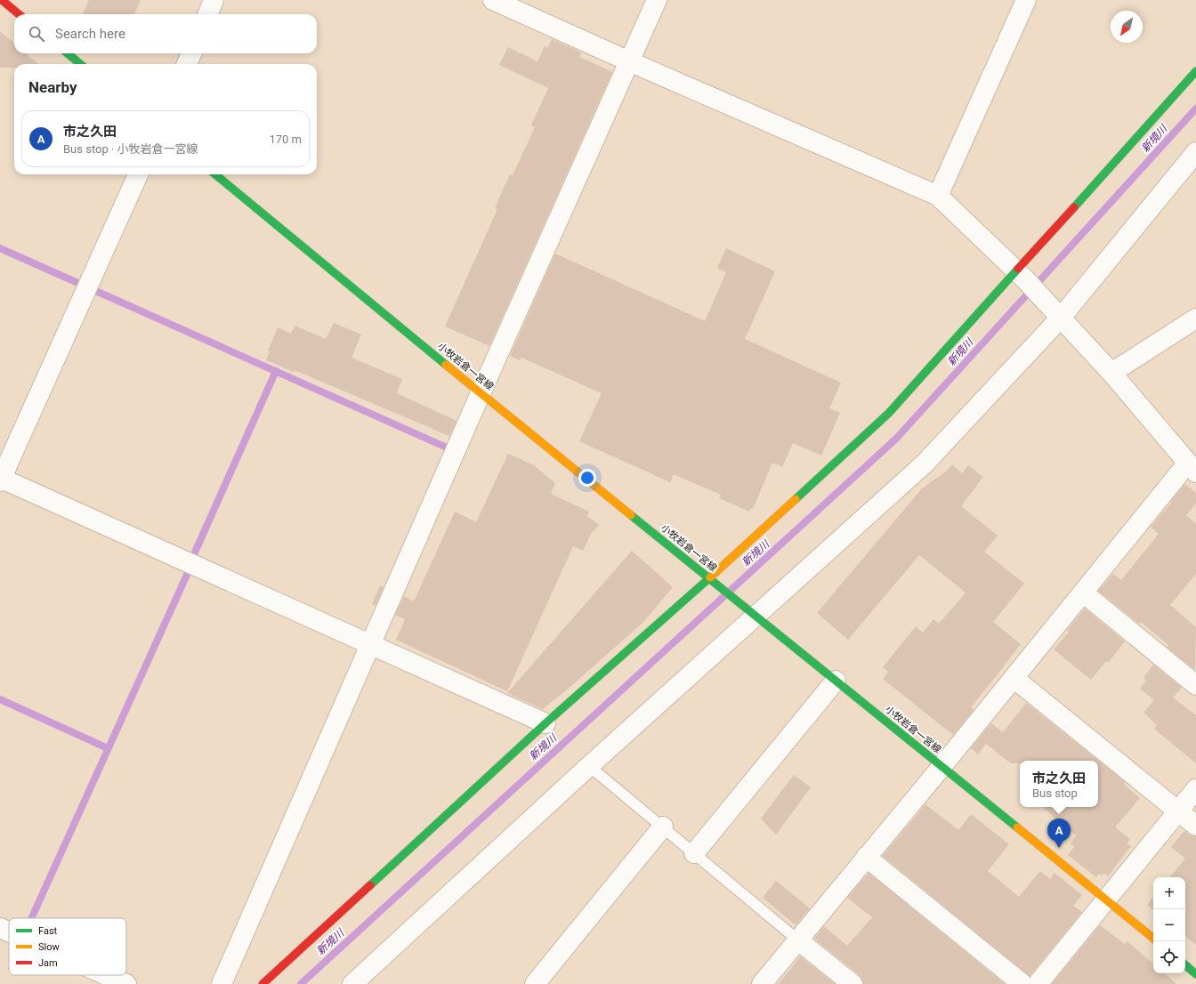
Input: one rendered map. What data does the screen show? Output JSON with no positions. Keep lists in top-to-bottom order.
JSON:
{
  "streets": {
    "street": ["小牧岩倉一宮線"]
  },
  "water": ["新境川"],
  "legend": ["Fast", "Slow", "Jam"],
  "north": "bottom left",
  "page": {
    "search": "Search here",
    "heading": "Nearby",
    "list": [
      {
        "mark": "A",
        "name": "市之久田",
        "note": "Bus stop · 小牧岩倉一宮線",
        "value": "170 m"
      }
    ],
    "popup": ["市之久田", "Bus stop"],
    "pins": "A",
    "map_buttons": ["+", "−"]
  }
}
